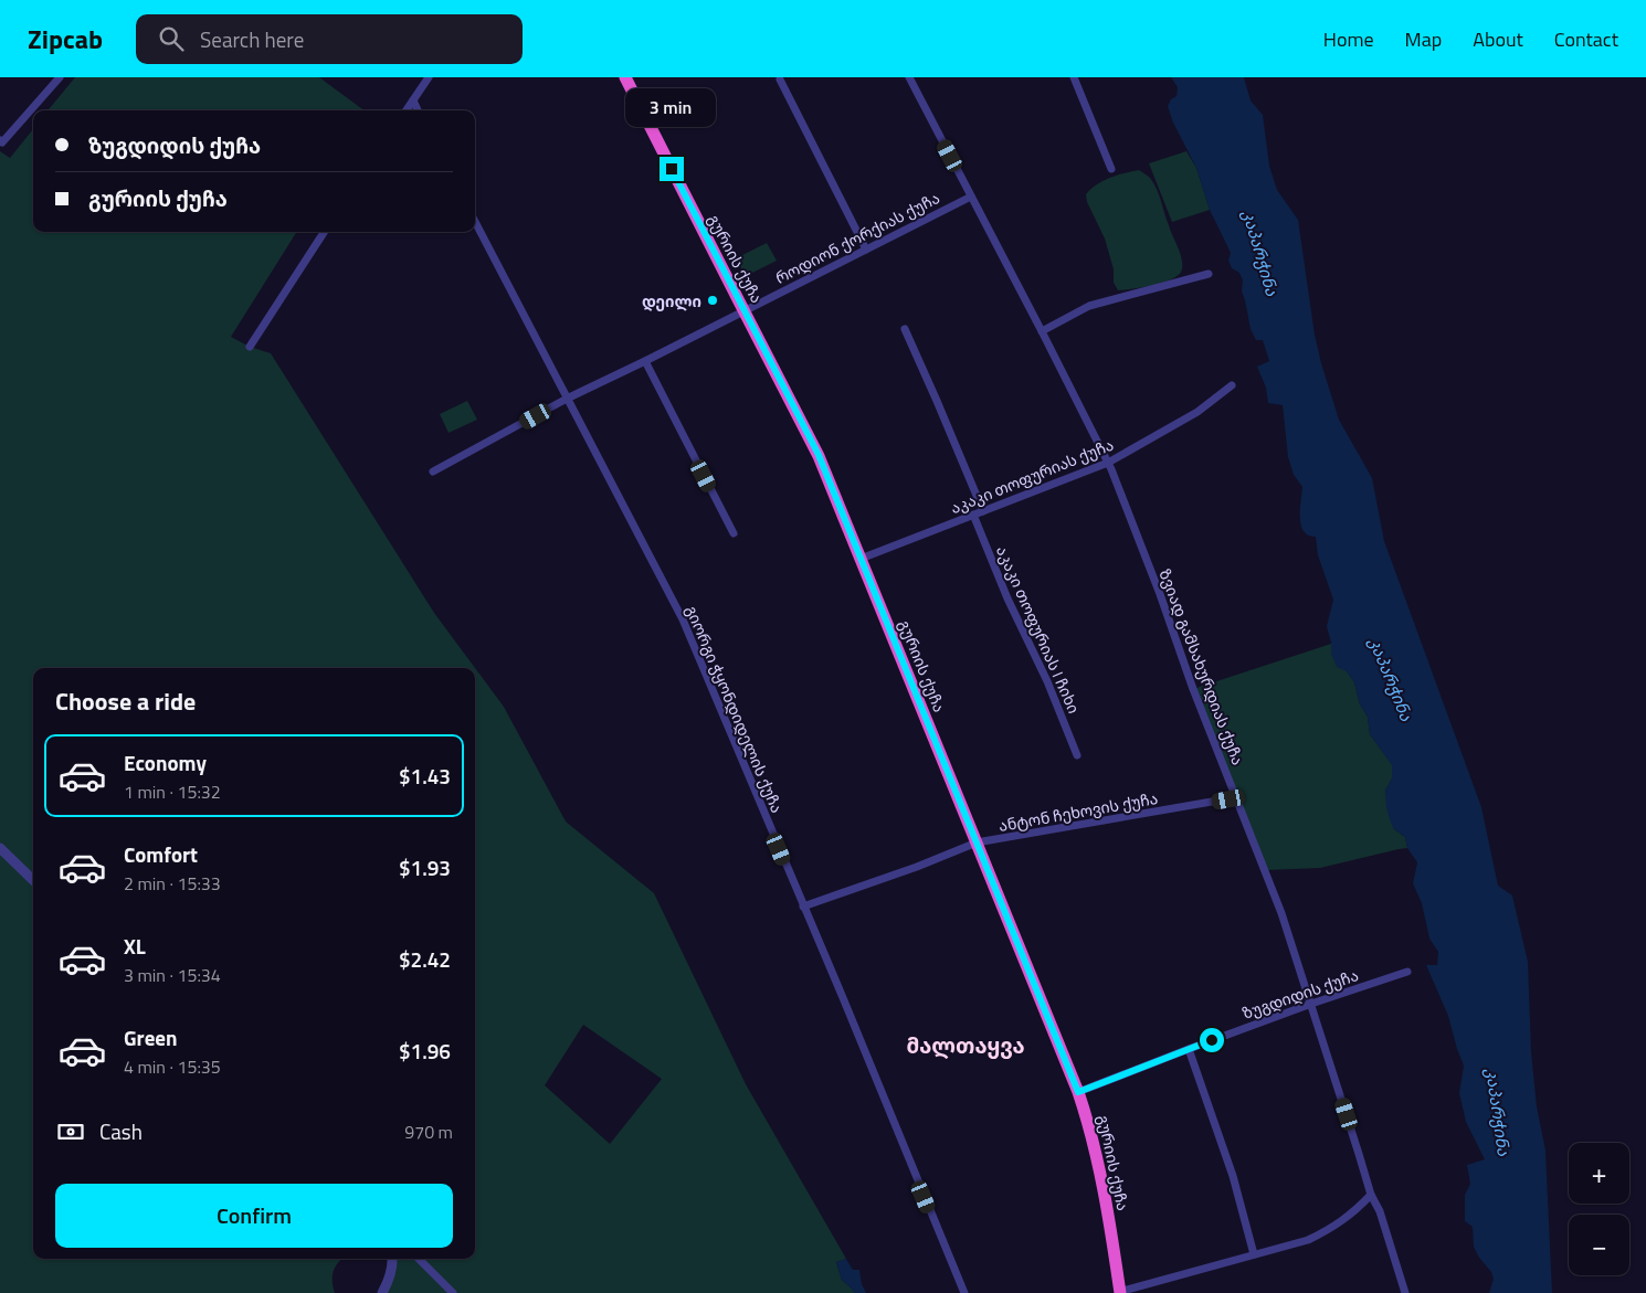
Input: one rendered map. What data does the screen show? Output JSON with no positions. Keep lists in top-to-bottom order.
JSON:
{
  "streets": {
    "highway": ["გურიის ქუჩა"],
    "street": [
      "როდიონ ქორქიას ქუჩა",
      "აკაკი თოფურიას ქუჩა",
      "აკაკი თოფურიას I ჩიხი",
      "ზვიად გამსახურდიას ქუჩა",
      "გიორგი ჭყონდიდელის ქუჩა",
      "ანტონ ჩეხოვის ქუჩა",
      "ზუგდიდის ქუჩა"
    ]
  },
  "crossings": [
    ["როდიონ ქორქიას ქუჩა", "გურიის ქუჩა"],
    ["როდიონ ქორქიას ქუჩა", "ზვიად გამსახურდიას ქუჩა"],
    ["როდიონ ქორქიას ქუჩა", "გიორგი ჭყონდიდელის ქუჩა"],
    ["გურიის ქუჩა", "აკაკი თოფურიას ქუჩა"],
    ["გურიის ქუჩა", "ანტონ ჩეხოვის ქუჩა"],
    ["გურიის ქუჩა", "ზუგდიდის ქუჩა"],
    ["აკაკი თოფურიას ქუჩა", "აკაკი თოფურიას I ჩიხი"],
    ["აკაკი თოფურიას ქუჩა", "ზვიად გამსახურდიას ქუჩა"],
    ["ზვიად გამსახურდიას ქუჩა", "ანტონ ჩეხოვის ქუჩა"],
    ["ზვიად გამსახურდიას ქუჩა", "ზუგდიდის ქუჩა"],
    ["გიორგი ჭყონდიდელის ქუჩა", "ანტონ ჩეხოვის ქუჩა"]
  ],
  "districts": ["მალთაყვა"],
  "water": ["კაპარჭინა"],
  "places": ["დეილი"],
  "page": {
    "header": "Zipcab",
    "search": "Search here",
    "nav": [
      "Home",
      "Map",
      "About",
      "Contact"
    ],
    "bubble": "3 min",
    "banner": ["ზუგდიდის ქუჩა", "გურიის ქუჩა"],
    "heading": "Choose a ride",
    "list": [
      {
        "name": "Economy",
        "note": "1 min · 15:32",
        "value": "$1.43"
      },
      {
        "name": "Comfort",
        "note": "2 min · 15:33",
        "value": "$1.93"
      },
      {
        "name": "XL",
        "note": "3 min · 15:34",
        "value": "$2.42"
      },
      {
        "name": "Green",
        "note": "4 min · 15:35",
        "value": "$1.96"
      }
    ],
    "pay": ["Cash", "970 m"],
    "map_buttons": ["+", "−"],
    "buttons": "Confirm"
  }
}
